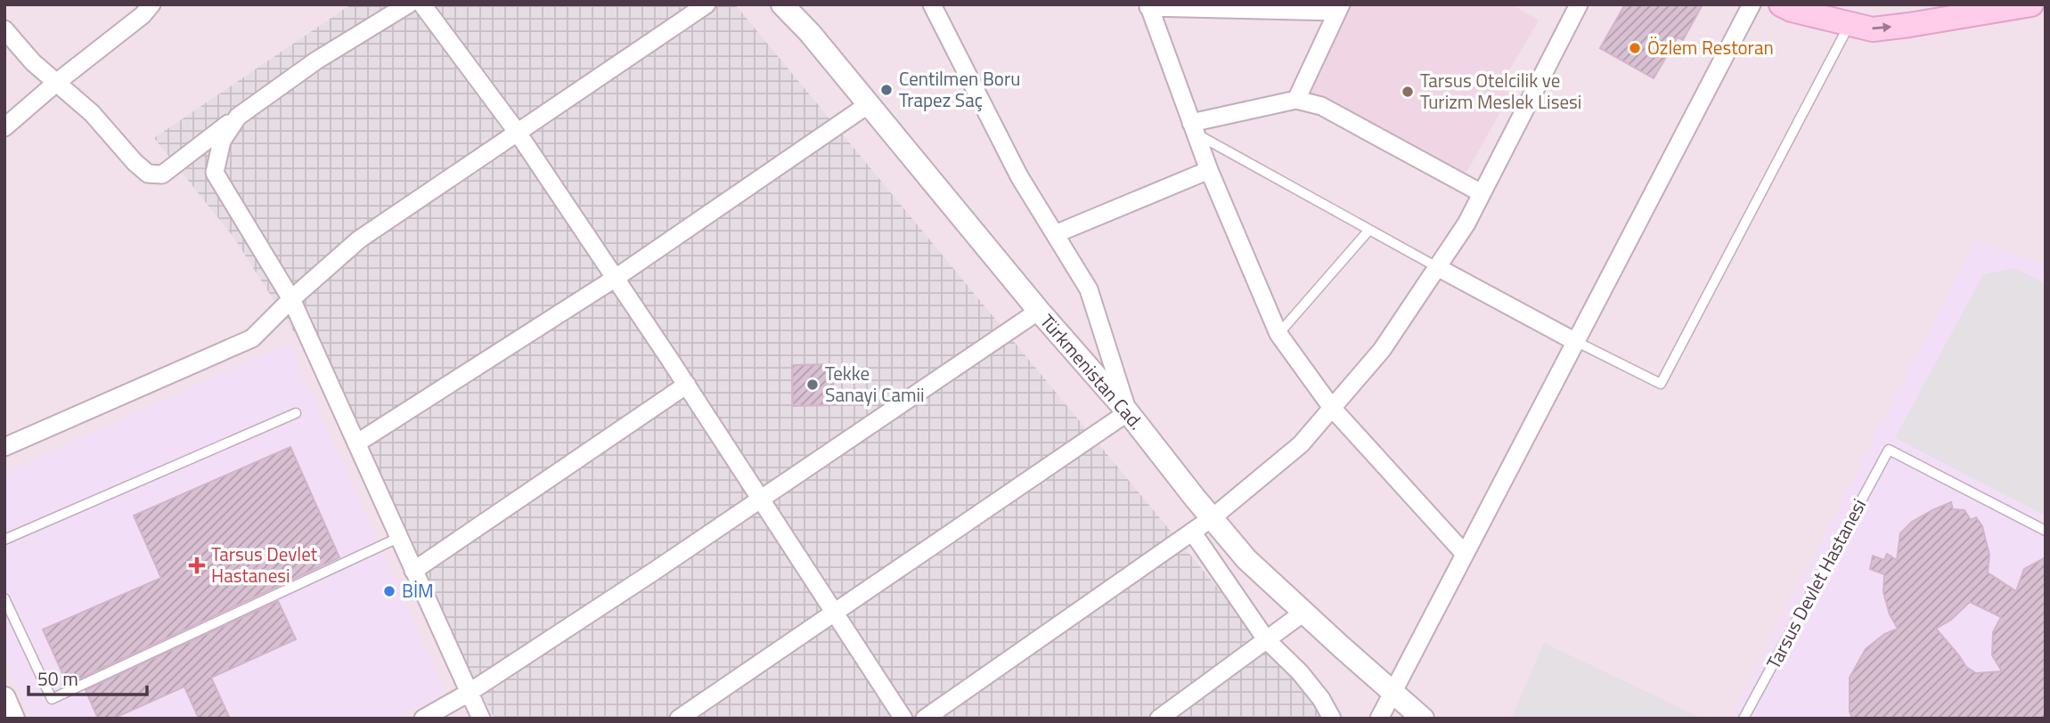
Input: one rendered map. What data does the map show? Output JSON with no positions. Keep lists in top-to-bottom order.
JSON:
{
  "streets": {
    "street": ["Türkmenistan Cad."],
    "lane": ["Tarsus Devlet Hastanesi"]
  },
  "places": {
    "other": [
      "Özlem Restoran",
      "Centilmen Boru Trapez Saç",
      "Tarsus Otelcilik ve Turizm Meslek Lisesi",
      "Tekke Sanayi Camii",
      "BİM"
    ],
    "health": ["Tarsus Devlet Hastanesi"]
  },
  "scale_bar": "50 m"
}
